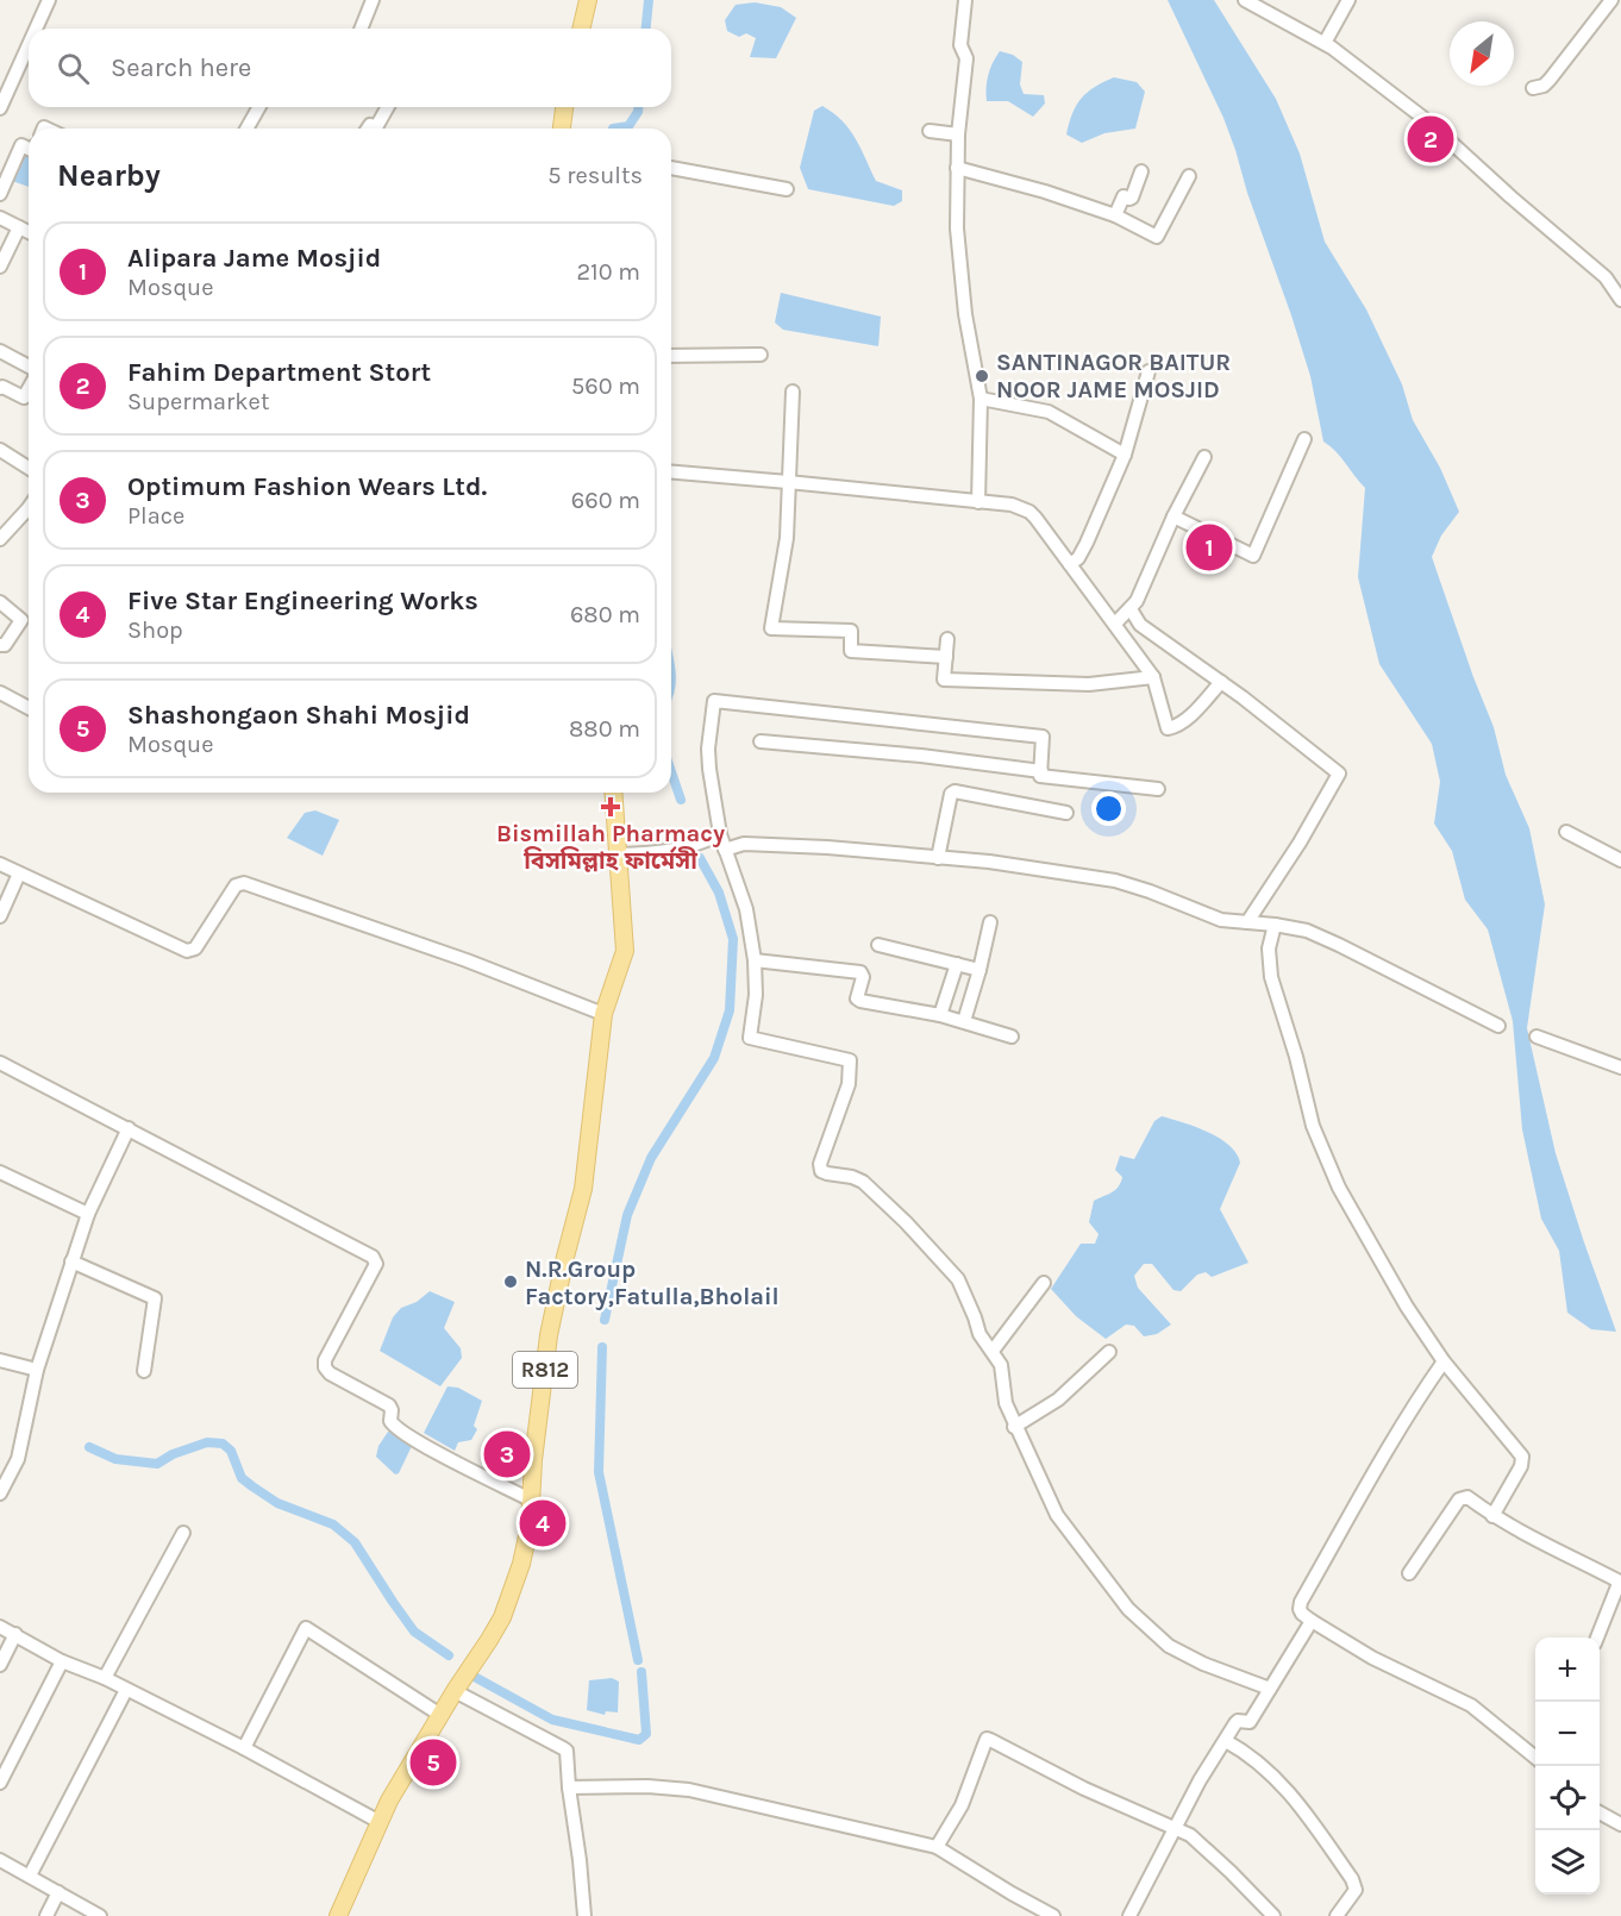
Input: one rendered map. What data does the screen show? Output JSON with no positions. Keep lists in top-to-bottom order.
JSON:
{
  "streets": {
    "main road": ["R812"]
  },
  "places": {
    "other": ["SANTINAGOR BAITUR NOOR JAME MOSJID", "N.R.Group Factory,Fatulla,Bholail"],
    "health": ["Bismillah Pharmacy বিসমিল্লাহ ফার্মেসী"]
  },
  "north": "bottom left",
  "page": {
    "search": "Search here",
    "pins": [
      "2",
      "1",
      "3",
      "4",
      "5"
    ],
    "heading": ["Nearby", "5 results"],
    "list": [
      {
        "mark": "1",
        "name": "Alipara Jame Mosjid",
        "note": "Mosque",
        "value": "210 m"
      },
      {
        "mark": "2",
        "name": "Fahim Department Stort",
        "note": "Supermarket",
        "value": "560 m"
      },
      {
        "mark": "3",
        "name": "Optimum Fashion Wears Ltd.",
        "note": "Place",
        "value": "660 m"
      },
      {
        "mark": "4",
        "name": "Five Star Engineering Works",
        "note": "Shop",
        "value": "680 m"
      },
      {
        "mark": "5",
        "name": "Shashongaon Shahi Mosjid",
        "note": "Mosque",
        "value": "880 m"
      }
    ],
    "map_buttons": ["+", "−"]
  }
}
